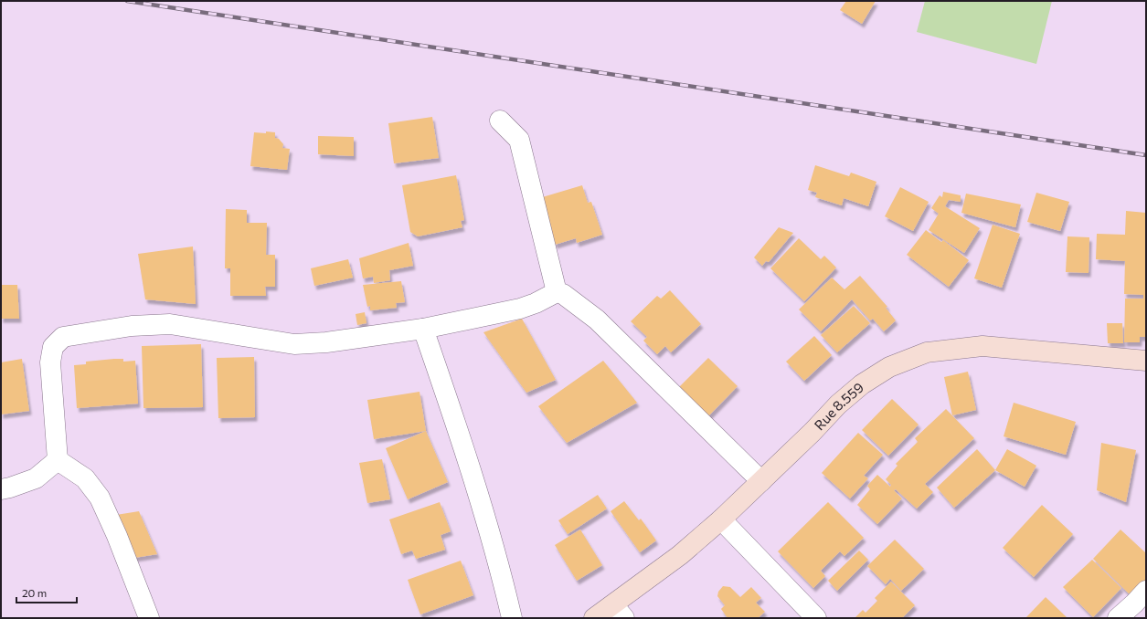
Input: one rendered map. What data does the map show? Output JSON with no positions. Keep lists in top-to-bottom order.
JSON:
{
  "streets": {
    "main road": ["Rue 8.559"]
  },
  "scale_bar": "20 m"
}
